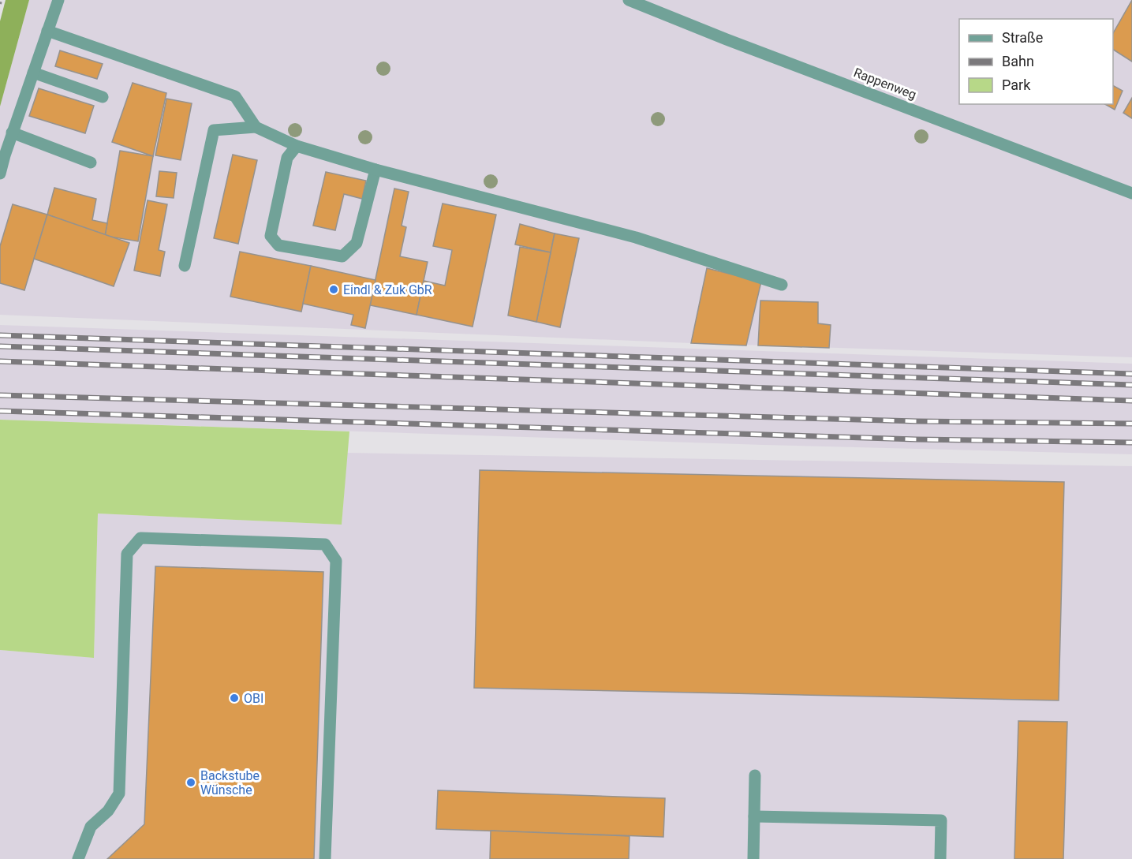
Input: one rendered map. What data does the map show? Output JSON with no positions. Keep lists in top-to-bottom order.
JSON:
{
  "streets": {
    "street": ["Rappenweg"]
  },
  "places": ["Eindl & Zuk GbR", "OBI", "Backstube Wünsche"],
  "legend": ["Straße", "Bahn", "Park"]
}
